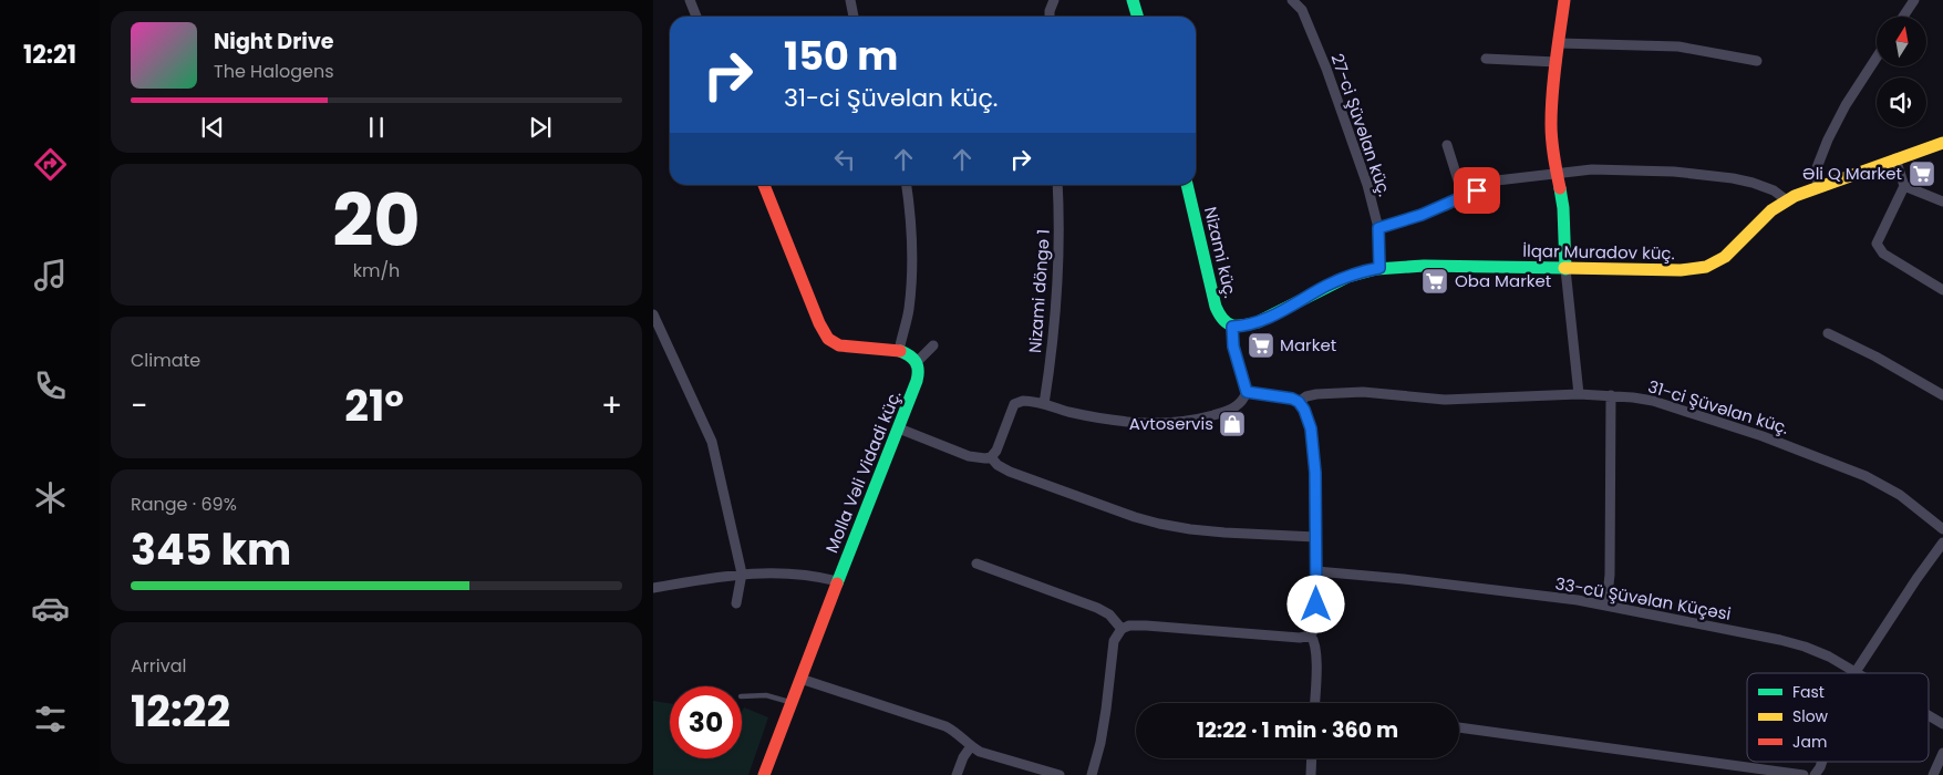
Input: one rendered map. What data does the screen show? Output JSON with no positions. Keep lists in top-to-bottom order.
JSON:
{
  "streets": {
    "street": [
      "27-ci Şüvəlan küç.",
      "Nizami küç.",
      "İlqar Muradov küç.",
      "Nizami döngə 1",
      "31-ci Şüvəlan küç.",
      "Molla Vəli Vidadi küç.",
      "33-cü Şüvəlan Küçəsi"
    ]
  },
  "crossings": [
    ["27-ci Şüvəlan küç.", "İlqar Muradov küç."],
    ["Nizami küç.", "İlqar Muradov küç."]
  ],
  "places": {
    "supermarket": ["Əli Q Market", "Oba Market", "Market"],
    "shop": ["Avtoservis"]
  },
  "legend": ["Fast", "Slow", "Jam"],
  "north": "top",
  "page": {
    "tabs": "12:21",
    "turn": ["150 m", "31-ci Şüvəlan küç."],
    "song": ["Night Drive", "The Halogens"],
    "tile": [
      ["20", "km/h"],
      "Climate",
      ["Range · 69%", "345 km"],
      ["Arrival", "12:22"]
    ],
    "heat": ["−", "21°", "+"],
    "limit": "30",
    "trip": "12:22 · 1 min · 360 m"
  }
}
